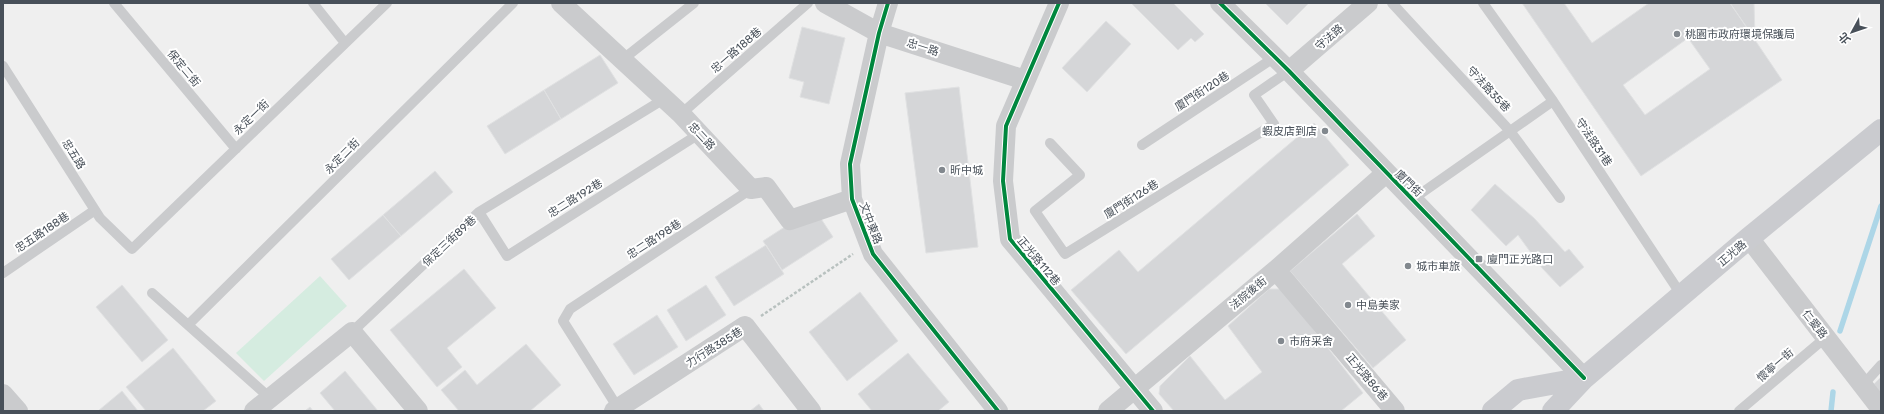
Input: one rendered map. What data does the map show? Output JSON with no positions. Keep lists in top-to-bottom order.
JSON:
{
  "streets": {
    "street": [
      "守法路",
      "忠一路",
      "忠二路",
      "廈門街",
      "文中東路",
      "保定三街89巷",
      "正光路",
      "正光路112巷",
      "法院後街",
      "仁愛路",
      "力行路385巷",
      "正光路86巷"
    ],
    "lane": [
      "忠一路188巷",
      "保定二街",
      "守法路35巷",
      "廈門街120巷",
      "永定一街",
      "守法路31巷",
      "忠五路",
      "永定二街",
      "忠二路192巷",
      "廈門街126巷",
      "忠五路188巷",
      "忠二路198巷",
      "懷寧一街"
    ]
  },
  "crossings": [
    ["守法路", "廈門街"],
    ["守法路", "廈門街126巷"],
    ["忠一路", "文中東路"],
    ["忠一路", "正光路112巷"],
    ["忠一路188巷", "忠二路"],
    ["保定二街", "永定一街"],
    ["廈門街120巷", "廈門街"],
    ["永定一街", "忠五路"],
    ["忠二路", "忠二路192巷"],
    ["忠二路", "忠二路198巷"],
    ["忠二路", "保定三街89巷"],
    ["守法路31巷", "正光路"],
    ["忠五路", "忠五路188巷"],
    ["廈門街", "廈門街126巷"],
    ["廈門街", "正光路"],
    ["廈門街", "法院後街"],
    ["忠二路192巷", "保定三街89巷"],
    ["忠二路198巷", "力行路385巷"],
    ["正光路", "仁愛路"],
    ["正光路112巷", "法院後街"],
    ["法院後街", "正光路86巷"],
    ["仁愛路", "懷寧一街"]
  ],
  "places": {
    "other": [
      "桃園市政府環境保護局",
      "蝦皮店到店",
      "昕中城",
      "城市車旅",
      "中島美家",
      "市府采舍"
    ],
    "transit": ["廈門正光路口"]
  },
  "north": "bottom left"
}
